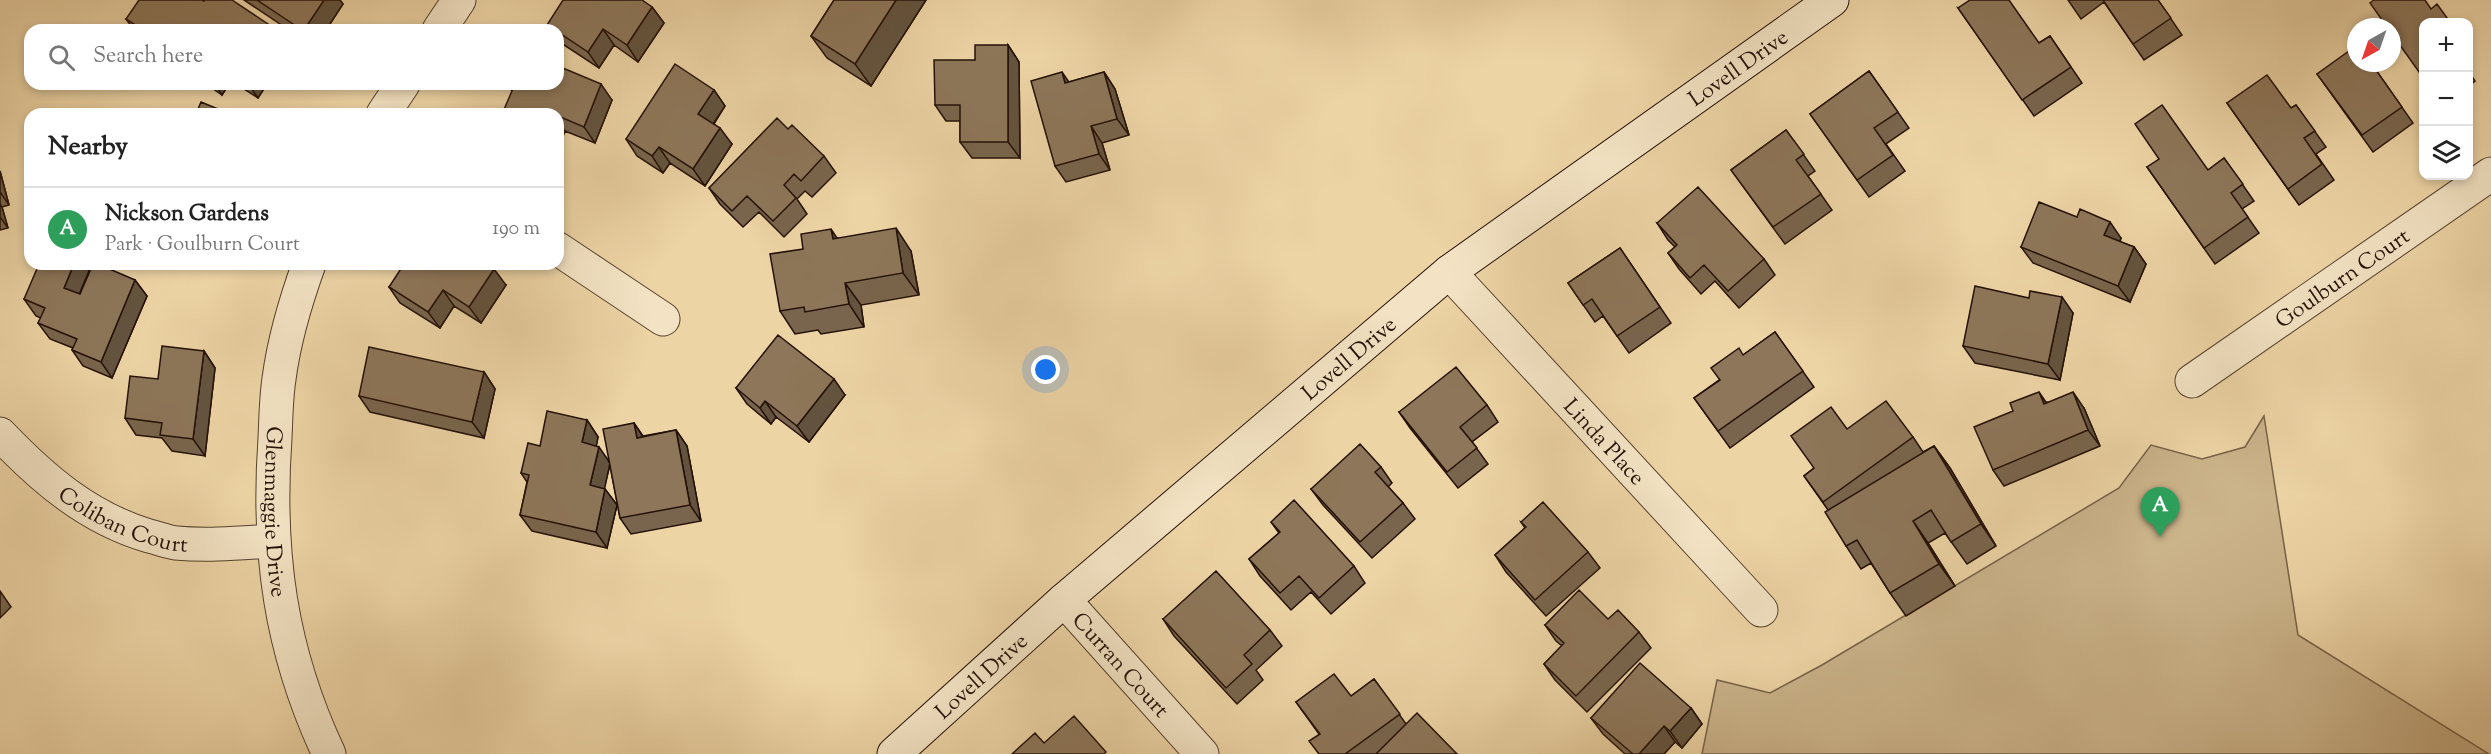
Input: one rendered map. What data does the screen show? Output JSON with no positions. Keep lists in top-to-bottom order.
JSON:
{
  "streets": {
    "street": [
      "Lovell Drive",
      "Goulburn Court",
      "Linda Place",
      "Glenmaggie Drive",
      "Coliban Court",
      "Curran Court"
    ]
  },
  "crossings": [
    ["Lovell Drive", "Linda Place"],
    ["Lovell Drive", "Curran Court"],
    ["Glenmaggie Drive", "Coliban Court"]
  ],
  "north": "bottom left",
  "page": {
    "map_buttons": ["+", "−"],
    "search": "Search here",
    "heading": "Nearby",
    "list": [
      {
        "mark": "A",
        "name": "Nickson Gardens",
        "note": "Park · Goulburn Court",
        "value": "190 m"
      }
    ],
    "pins": "A"
  }
}
